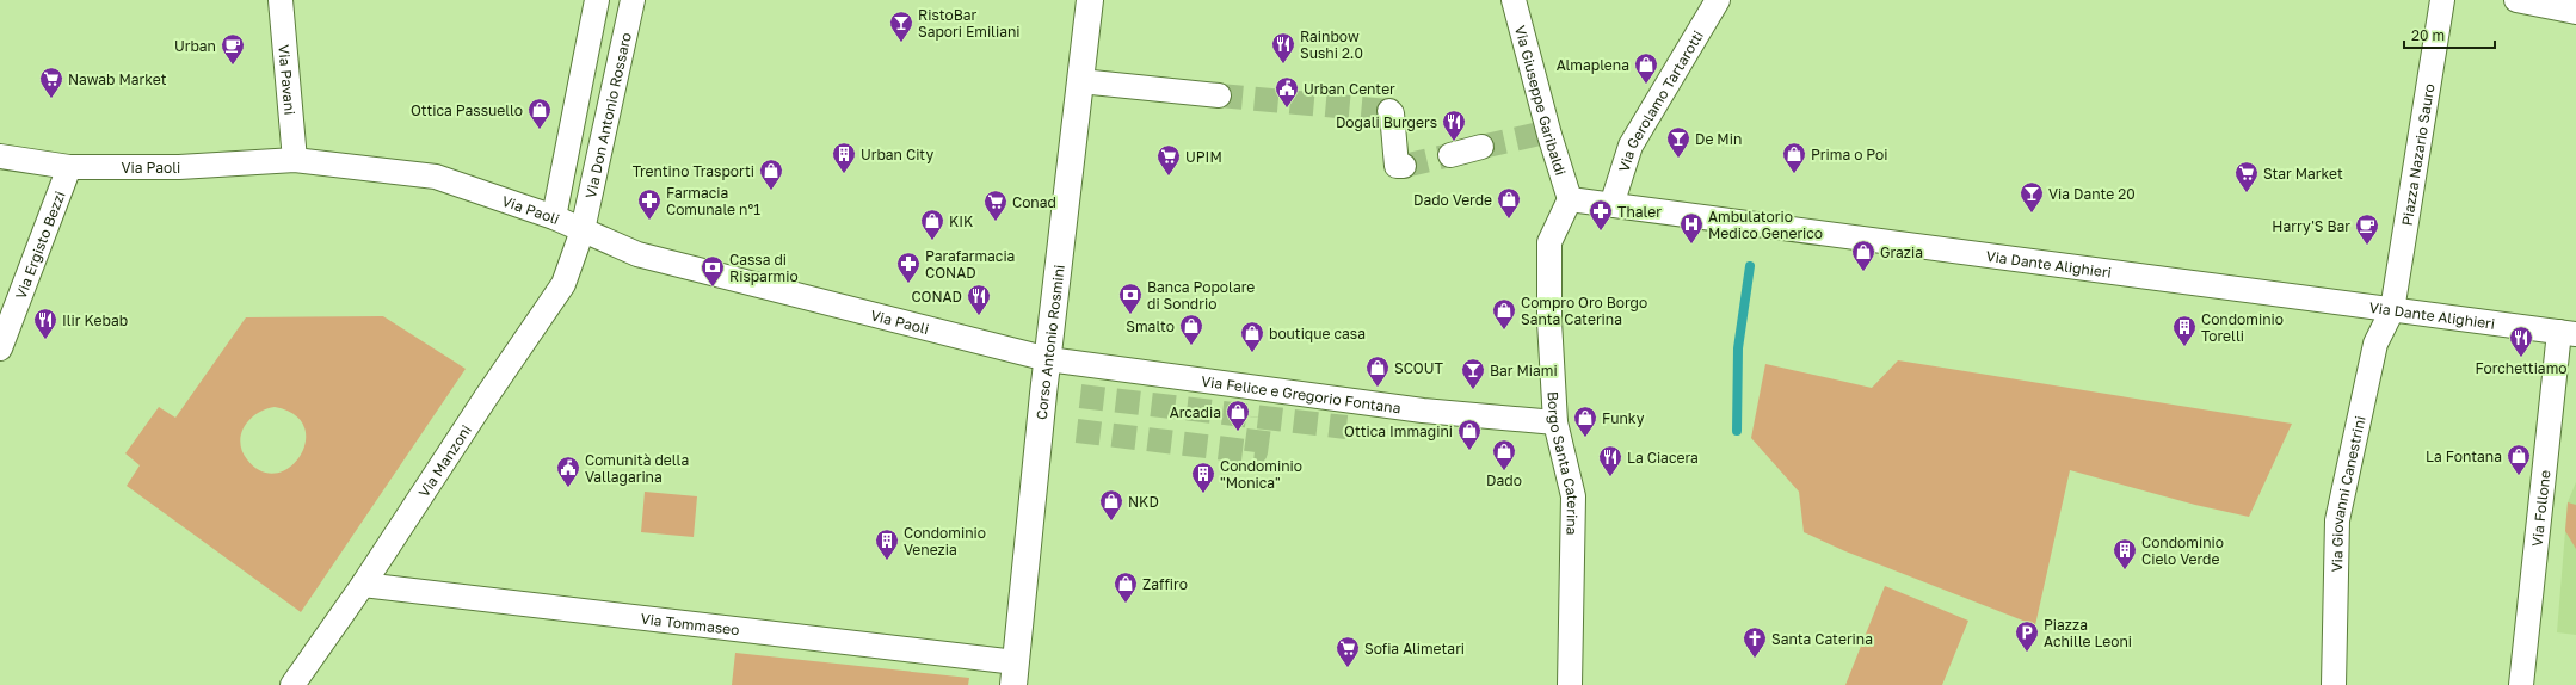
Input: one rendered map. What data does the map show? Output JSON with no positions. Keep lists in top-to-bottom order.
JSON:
{
  "streets": {
    "main road": ["Corso Antonio Rosmini"],
    "street": [
      "Via Pavani",
      "Via Giuseppe Garibaldi",
      "Via Gerolamo Tartarotti",
      "Via Don Antonio Rossaro",
      "Piazza Nazario Sauro",
      "Via Paoli",
      "Via Ergisto Bezzi",
      "Via Dante Alighieri",
      "Via Felice e Gregorio Fontana",
      "Via Manzoni",
      "Borgo Santa Caterina",
      "Via Giovanni Canestrini",
      "Via Follone",
      "Via Tommaseo"
    ]
  },
  "crossings": [
    ["Via Pavani", "Via Paoli"],
    ["Via Giuseppe Garibaldi", "Via Dante Alighieri"],
    ["Via Giuseppe Garibaldi", "Borgo Santa Caterina"],
    ["Via Gerolamo Tartarotti", "Via Dante Alighieri"],
    ["Via Don Antonio Rossaro", "Via Paoli"],
    ["Via Don Antonio Rossaro", "Via Manzoni"],
    ["Piazza Nazario Sauro", "Via Dante Alighieri"],
    ["Piazza Nazario Sauro", "Via Giovanni Canestrini"],
    ["Via Paoli", "Via Ergisto Bezzi"],
    ["Via Paoli", "Corso Antonio Rosmini"],
    ["Via Paoli", "Via Felice e Gregorio Fontana"],
    ["Via Paoli", "Via Manzoni"],
    ["Via Dante Alighieri", "Borgo Santa Caterina"],
    ["Via Dante Alighieri", "Via Giovanni Canestrini"],
    ["Via Dante Alighieri", "Via Follone"],
    ["Corso Antonio Rosmini", "Via Felice e Gregorio Fontana"],
    ["Corso Antonio Rosmini", "Via Tommaseo"],
    ["Via Felice e Gregorio Fontana", "Borgo Santa Caterina"],
    ["Via Manzoni", "Via Tommaseo"]
  ],
  "places": {
    "bar": [
      "RistoBar Sapori Emiliani",
      "De Min",
      "Via Dante 20",
      "Bar Miami"
    ],
    "restaurant": [
      "Rainbow Sushi 2.0",
      "Dogali Burgers",
      "CONAD",
      "Ilir Kebab",
      "Forchettiamo",
      "La Ciacera"
    ],
    "cafe": ["Urban", "Harry'S Bar"],
    "shop": [
      "Almaplena",
      "Ottica Passuello",
      "Prima o Poi",
      "Trentino Trasporti",
      "Dado Verde",
      "KIK",
      "Grazia",
      "Compro Oro Borgo Santa Caterina",
      "Smalto",
      "boutique casa",
      "SCOUT",
      "Arcadia",
      "Funky",
      "Ottica Immagini",
      "Dado",
      "La Fontana",
      "NKD",
      "Zaffiro"
    ],
    "supermarket": [
      "Nawab Market",
      "UPIM",
      "Star Market",
      "Conad",
      "Sofia Alimetari"
    ],
    "public building": ["Urban Center", "Comunità della Vallagarina"],
    "building": [
      "Urban City",
      "Condominio Torelli",
      "Condominio \"Monica\"",
      "Condominio Venezia",
      "Condominio Cielo Verde"
    ],
    "pharmacy": ["Farmacia Comunale n°1", "Thaler", "Parafarmacia CONAD"],
    "hospital": ["Ambulatorio Medico Generico"],
    "bank": ["Cassa di Risparmio", "Banca Popolare di Sondrio"],
    "parking": ["Piazza Achille Leoni"],
    "church": ["Santa Caterina"]
  },
  "scale_bar": "20 m"
}
